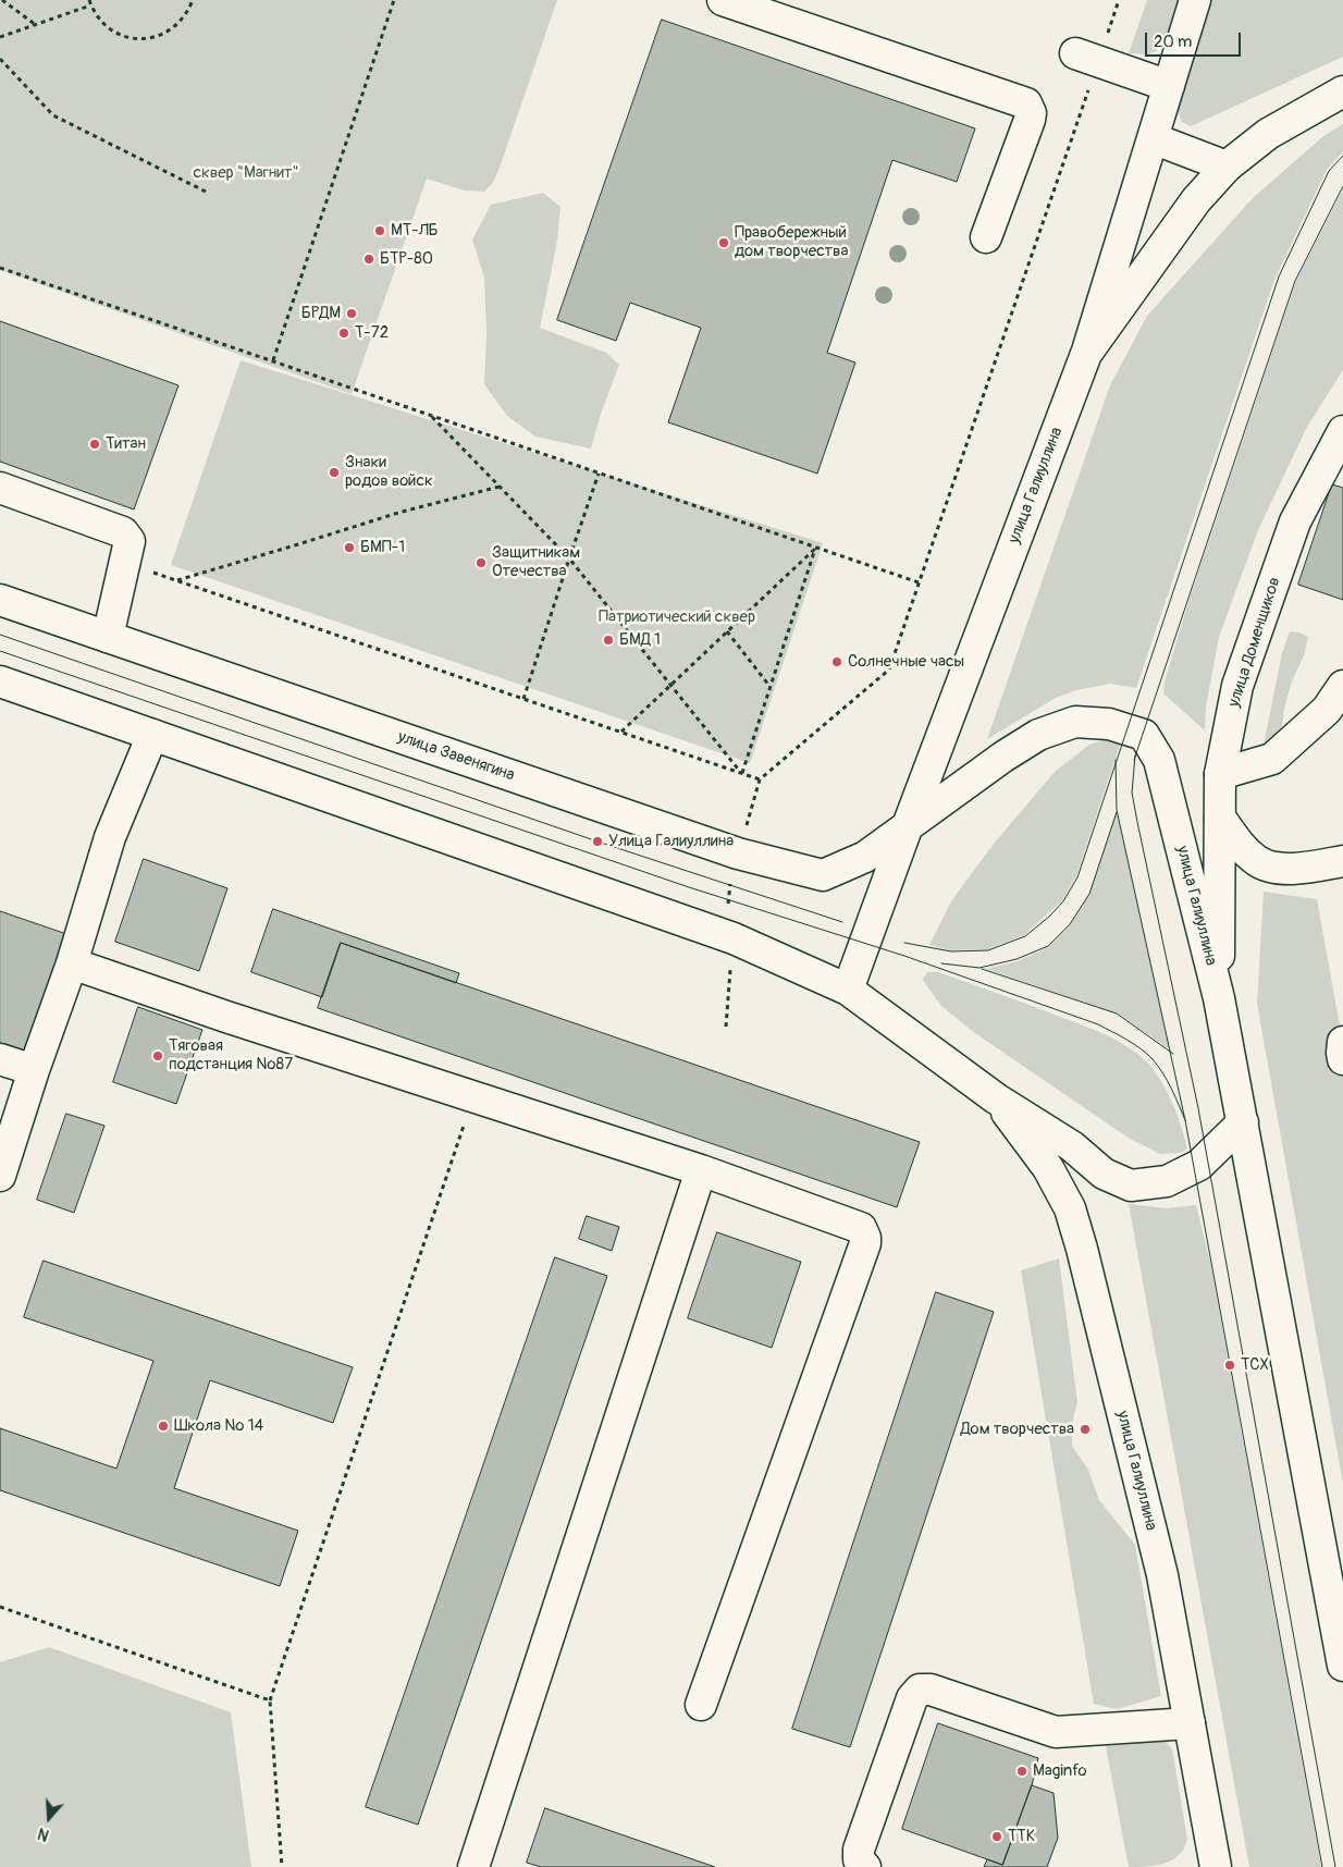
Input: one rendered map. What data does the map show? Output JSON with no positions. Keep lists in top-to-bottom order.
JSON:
{
  "streets": {
    "main road": ["улица Галиуллина", "улица Доменщиков", "улица Завенягина"]
  },
  "crossings": [
    ["улица Галиуллина", "улица Доменщиков"],
    ["улица Галиуллина", "улица Завенягина"]
  ],
  "parks": ["сквер \"Магнит\"", "Патриотический сквер"],
  "places": [
    "МТ-ЛБ",
    "Правобережный дом творчества",
    "БТР-80",
    "БРДМ",
    "Т-72",
    "Титан",
    "Знаки родов войск",
    "БМП-1",
    "Защитникам Отечества",
    "БМД 1",
    "Солнечные часы",
    "Улица Галиуллина",
    "Тяговая подстанция №87",
    "ТСХ",
    "Школа № 14",
    "Дом творчества",
    "Maginfo",
    "ТТК"
  ],
  "scale_bar": "20 m",
  "north": "bottom"
}
